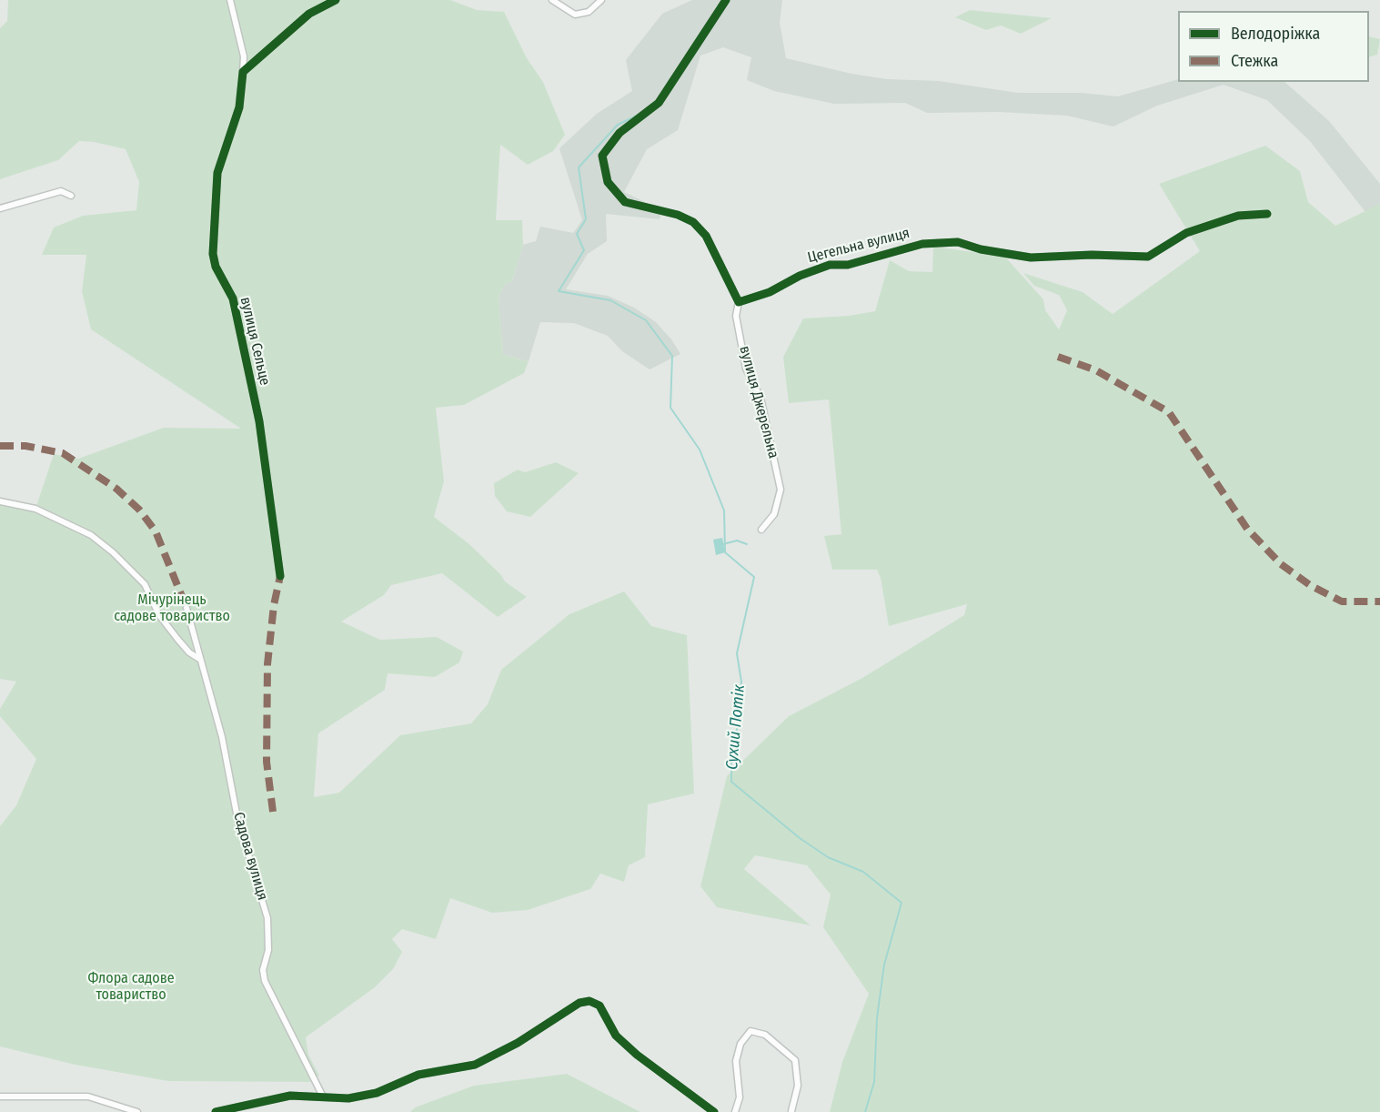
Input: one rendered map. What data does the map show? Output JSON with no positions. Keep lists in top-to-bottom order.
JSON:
{
  "streets": {
    "street": [
      "Цегельна вулиця",
      "вулиця Сельце",
      "вулиця Джерельна",
      "Садова вулиця"
    ]
  },
  "crossings": [
    ["Цегельна вулиця", "вулиця Джерельна"]
  ],
  "water": ["Сухий Потік"],
  "parks": ["Мічурінець садове товариство", "Флора садове товариство"],
  "legend": ["Велодоріжка", "Стежка"]
}
